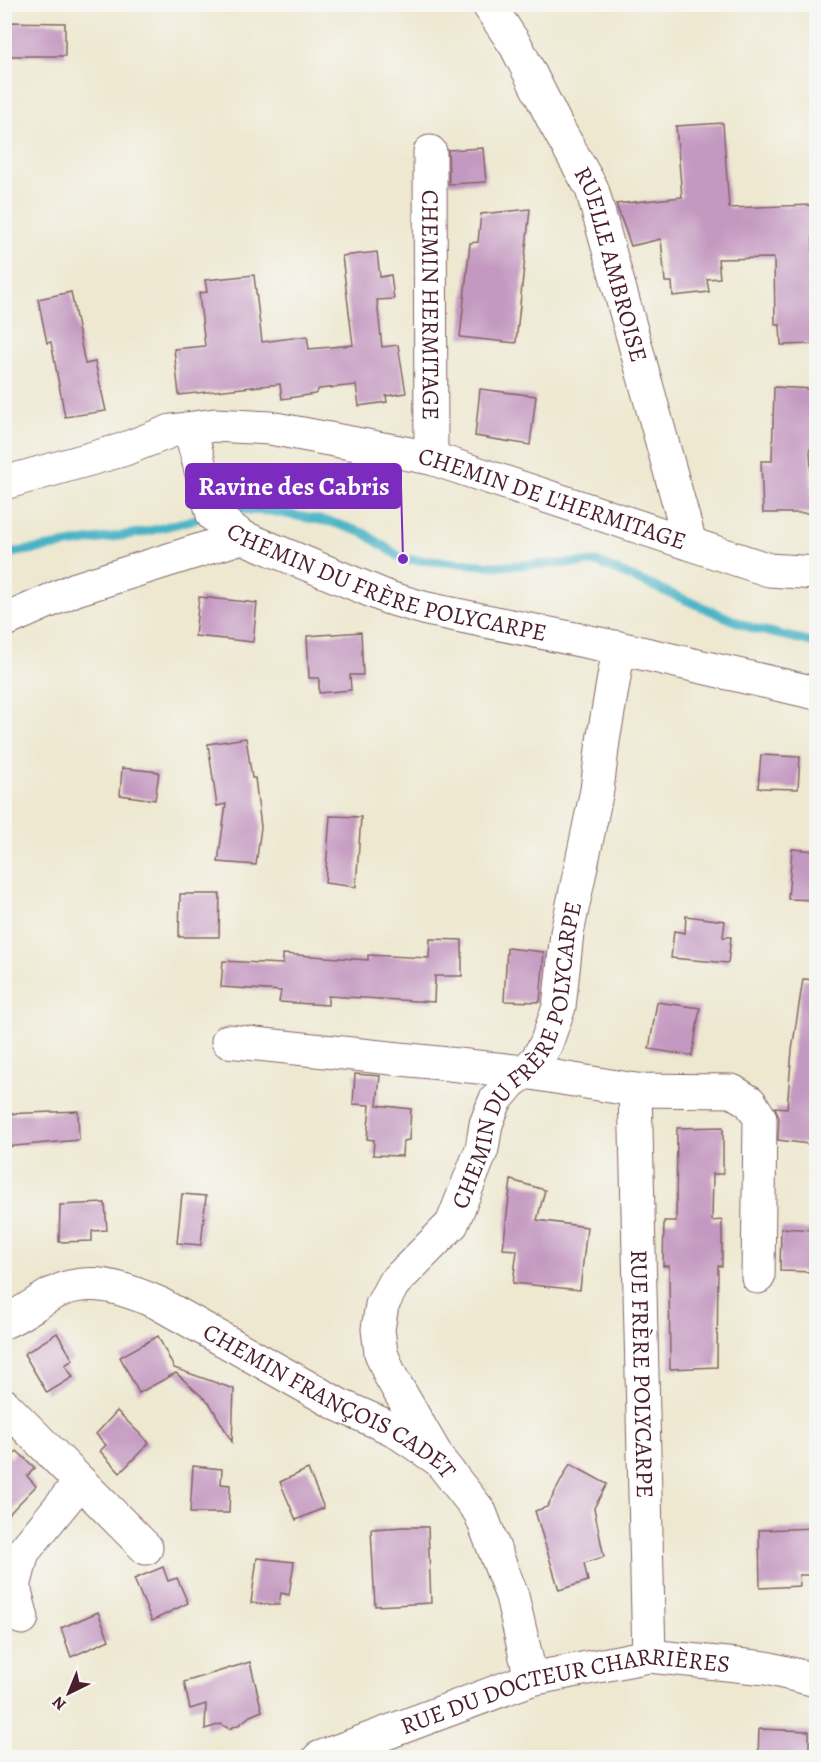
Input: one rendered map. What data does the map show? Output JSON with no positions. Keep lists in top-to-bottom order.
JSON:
{
  "streets": {
    "street": [
      "RUELLE AMBROISE",
      "CHEMIN HERMITAGE",
      "CHEMIN DE L'HERMITAGE",
      "CHEMIN DU FRÈRE POLYCARPE",
      "RUE FRÈRE POLYCARPE",
      "CHEMIN FRANÇOIS CADET",
      "RUE DU DOCTEUR CHARRIÈRES"
    ]
  },
  "crossings": [
    ["RUELLE AMBROISE", "CHEMIN DE L'HERMITAGE"],
    ["CHEMIN HERMITAGE", "CHEMIN DE L'HERMITAGE"],
    ["CHEMIN DE L'HERMITAGE", "CHEMIN DU FRÈRE POLYCARPE"],
    ["CHEMIN DU FRÈRE POLYCARPE", "CHEMIN FRANÇOIS CADET"],
    ["RUE FRÈRE POLYCARPE", "RUE DU DOCTEUR CHARRIÈRES"],
    ["CHEMIN FRANÇOIS CADET", "RUE DU DOCTEUR CHARRIÈRES"]
  ],
  "places": ["Ravine des Cabris"],
  "north": "bottom left"
}
